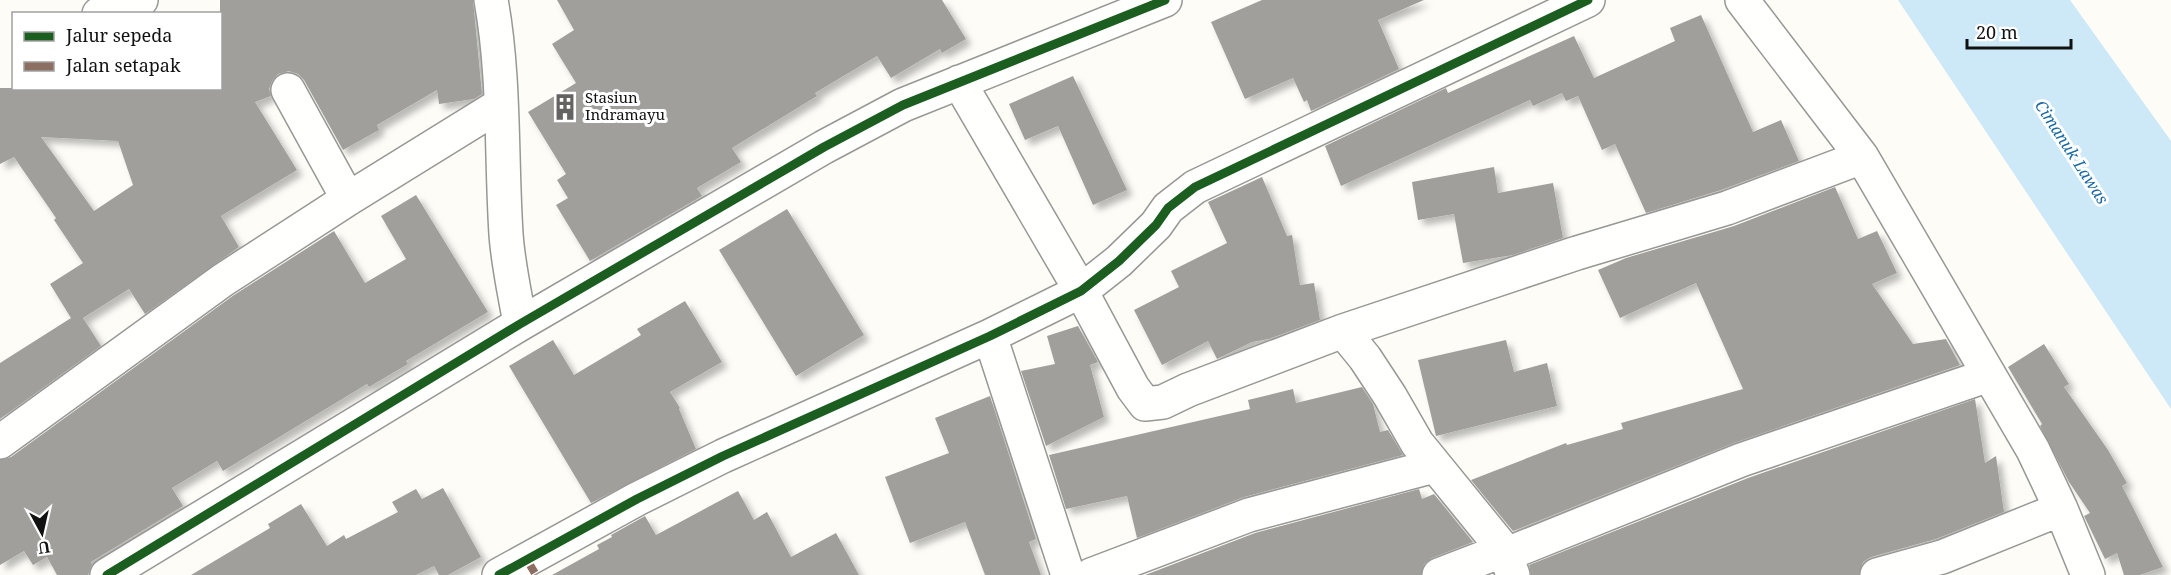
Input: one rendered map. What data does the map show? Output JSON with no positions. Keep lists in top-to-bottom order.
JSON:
{
  "water": ["Cimanuk Lawas"],
  "places": {
    "building": ["Stasiun Indramayu"]
  },
  "legend": ["Jalur sepeda", "Jalan setapak"],
  "scale_bar": "20 m",
  "north": "bottom"
}
